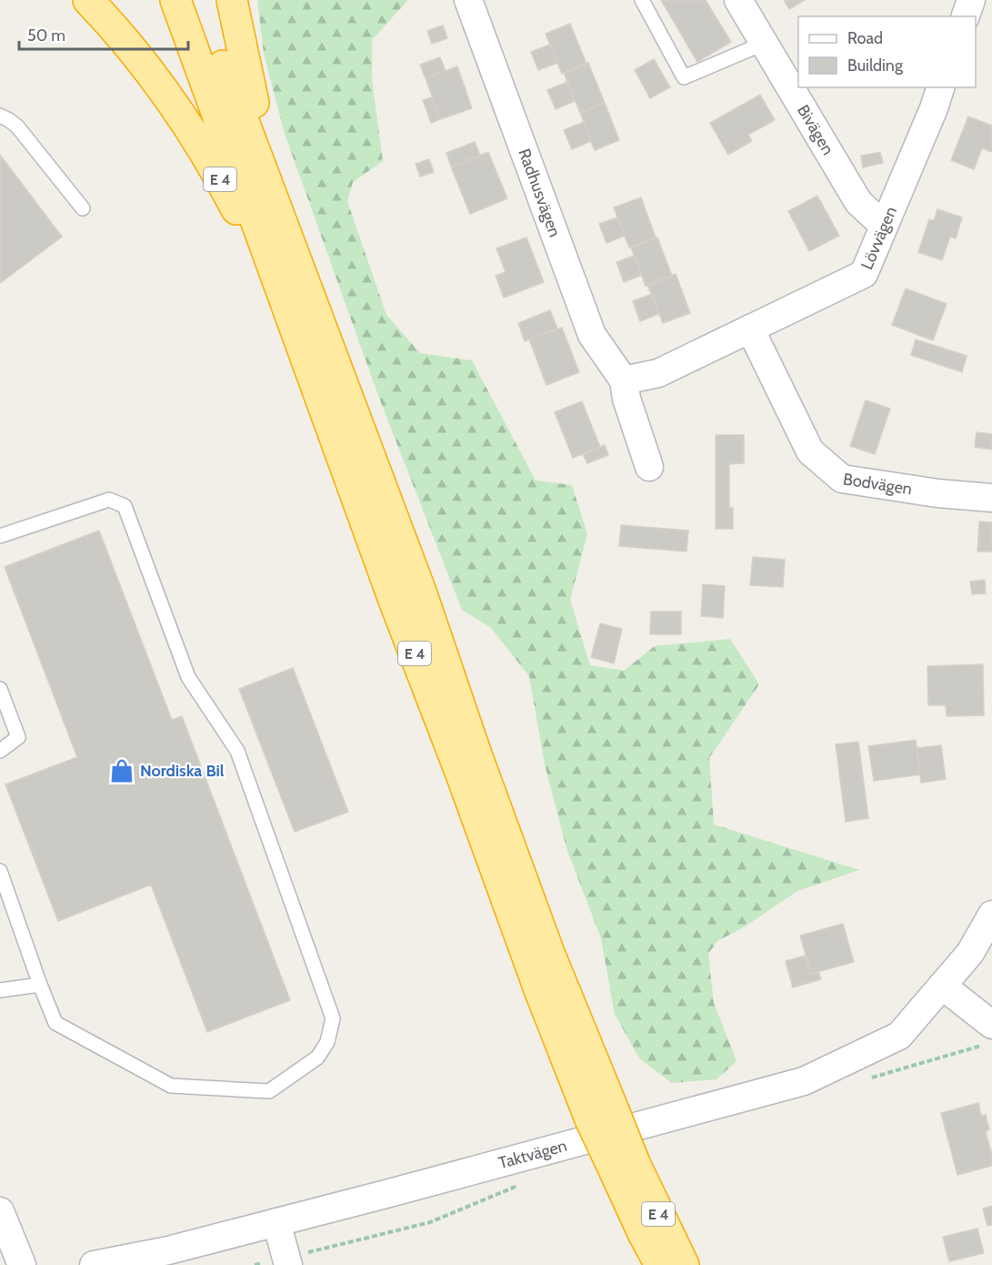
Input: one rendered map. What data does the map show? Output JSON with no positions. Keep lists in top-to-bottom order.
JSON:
{
  "streets": {
    "highway": ["E 4"],
    "street": [
      "Bivägen",
      "Radhusvägen",
      "Lövvägen",
      "Bodvägen",
      "Taktvägen"
    ]
  },
  "crossings": [
    ["Bivägen", "Lövvägen"],
    ["Lövvägen", "Bodvägen"]
  ],
  "places": {
    "shop": ["Nordiska Bil"]
  },
  "legend": ["Road", "Building"],
  "scale_bar": "50 m"
}
